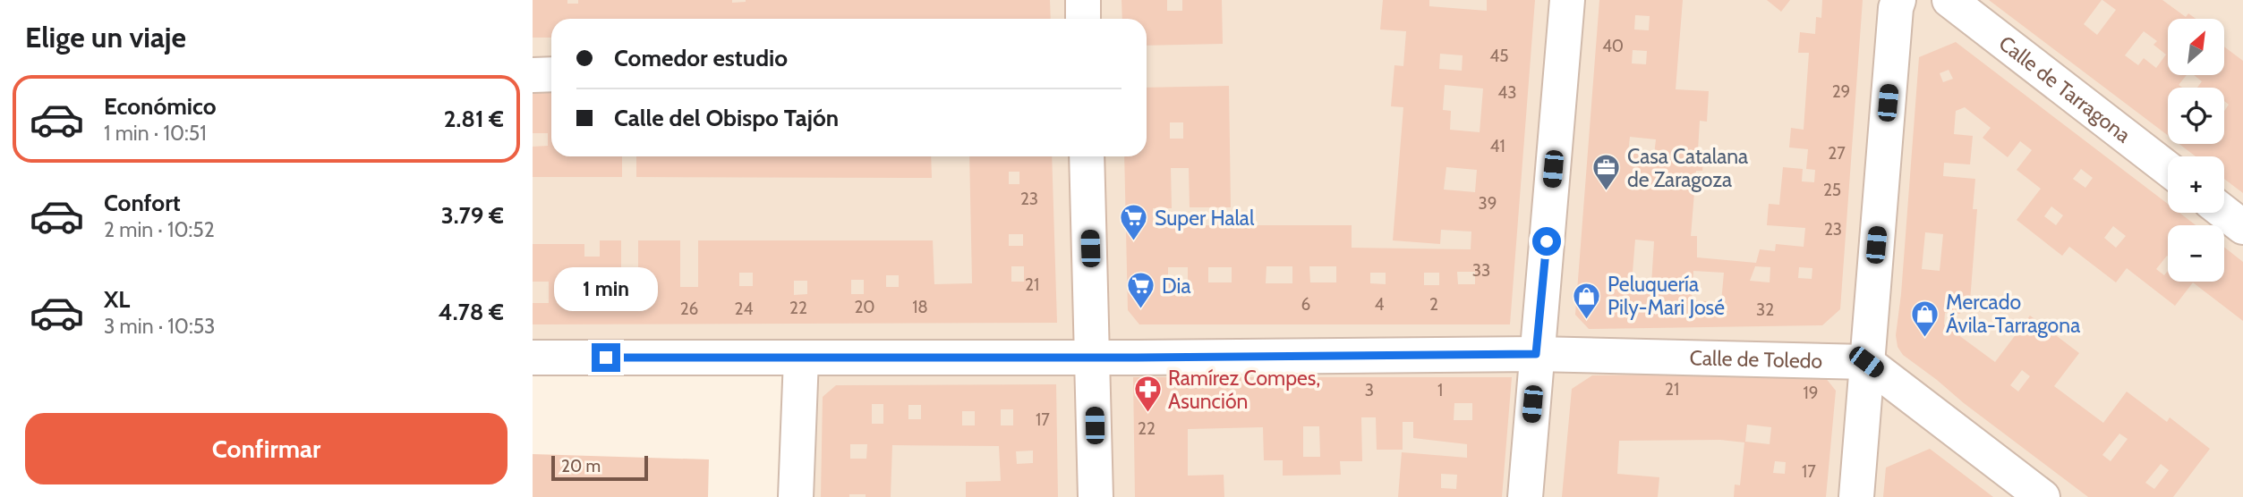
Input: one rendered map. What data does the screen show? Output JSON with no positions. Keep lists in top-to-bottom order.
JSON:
{
  "streets": {
    "street": ["Calle de Tarragona", "Calle de Toledo"]
  },
  "places": {
    "office": ["Casa Catalana de Zaragoza"],
    "supermarket": ["Super Halal", "Dia"],
    "shop": ["Peluquería Pily-Mari José", "Mercado Ávila-Tarragona"],
    "pharmacy": ["Ramírez Compes, Asunción"]
  },
  "house_numbers": [
    "40",
    "45",
    "29",
    "43",
    "41",
    "27",
    "25",
    "23",
    "39",
    "23",
    "33",
    "21",
    "6",
    "4",
    "2",
    "20",
    "18",
    "22",
    "26",
    "24",
    "32",
    "21",
    "3",
    "1",
    "19",
    "17",
    "22",
    "17"
  ],
  "scale_bar": "20 m",
  "north": "top right",
  "page": {
    "heading": "Elige un viaje",
    "map_buttons": ["+", "−"],
    "banner": ["Comedor estudio", "Calle del Obispo Tajón"],
    "list": [
      {
        "name": "Económico",
        "note": "1 min · 10:51",
        "value": "2.81 €"
      },
      {
        "name": "Confort",
        "note": "2 min · 10:52",
        "value": "3.79 €"
      },
      {
        "name": "XL",
        "note": "3 min · 10:53",
        "value": "4.78 €"
      }
    ],
    "bubble": "1 min",
    "buttons": "Confirmar",
    "scale": "20 m"
  }
}
